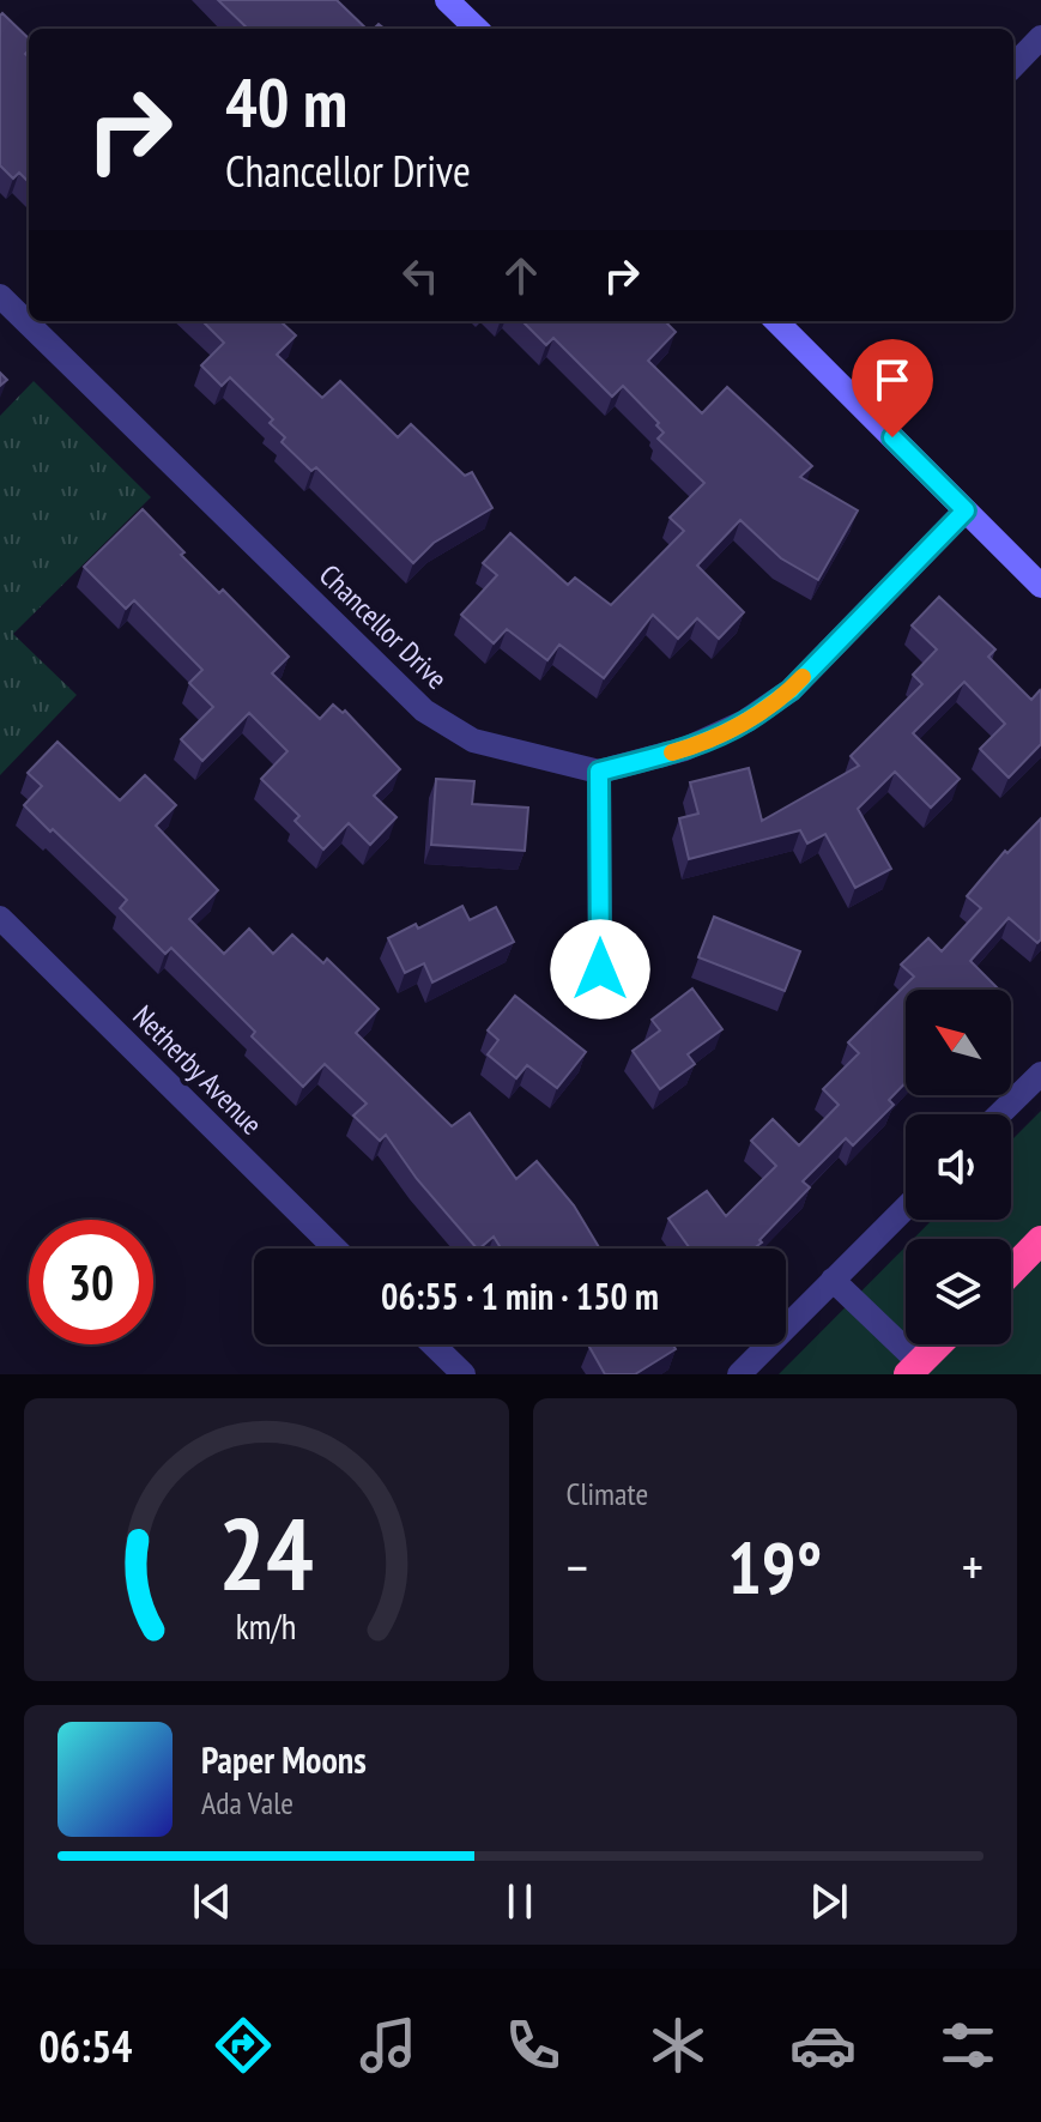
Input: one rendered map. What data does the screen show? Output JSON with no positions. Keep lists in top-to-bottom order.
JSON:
{
  "streets": {
    "street": ["Chancellor Drive", "Netherby Avenue"]
  },
  "north": "top left",
  "page": {
    "turn": ["40 m", "Chancellor Drive"],
    "limit": "30",
    "trip": "06:55 · 1 min · 150 m",
    "tile": "Climate",
    "heat": ["−", "19°", "+"],
    "song": ["Paper Moons", "Ada Vale"],
    "tabs": "06:54",
    "gauge": ["24", "km/h"]
  }
}
